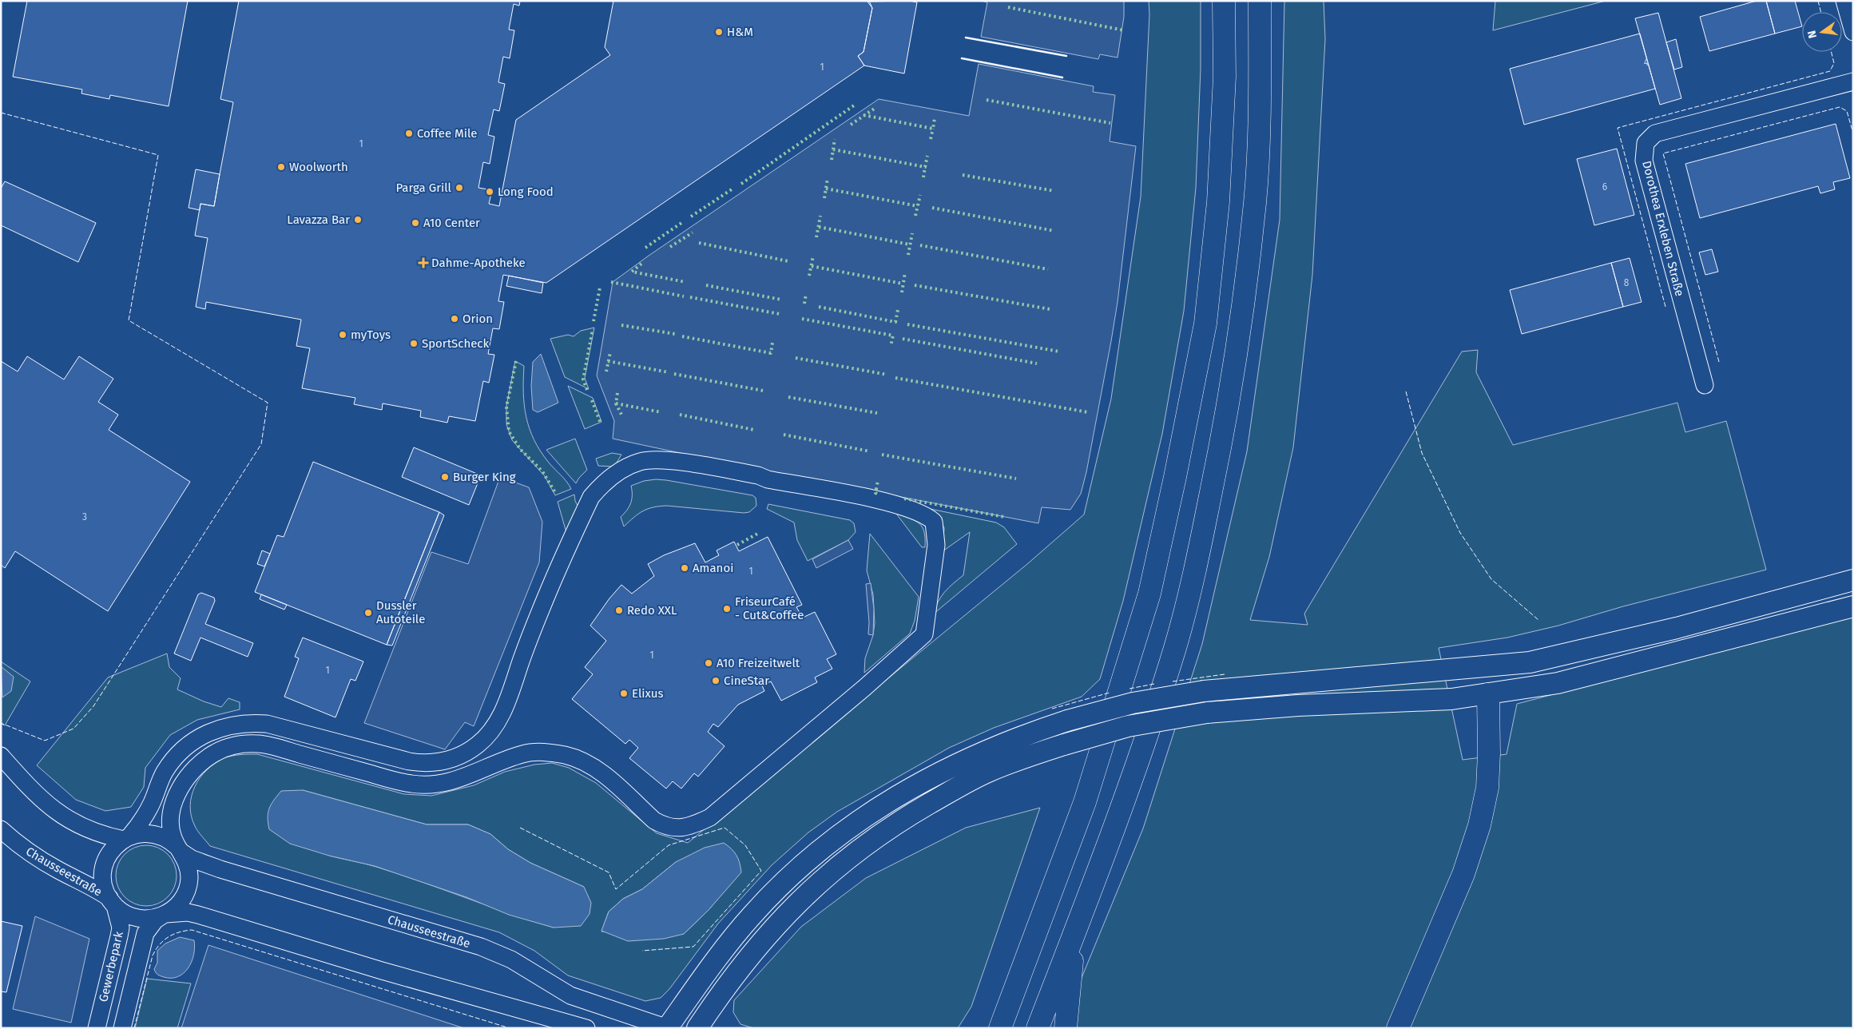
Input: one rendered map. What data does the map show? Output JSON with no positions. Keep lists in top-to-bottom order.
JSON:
{
  "streets": {
    "street": ["Dorothea Erxleben Straße", "Chausseestraße", "Gewerbepark"]
  },
  "crossings": [
    ["Chausseestraße", "Gewerbepark"]
  ],
  "places": {
    "other": [
      "H&M",
      "Coffee Mile",
      "Woolworth",
      "Parga Grill",
      "Long Food",
      "Lavazza Bar",
      "A10 Center",
      "Orion",
      "myToys",
      "SportScheck",
      "Burger King",
      "Amanoi",
      "FriseurCafé - Cut&Coffee",
      "Redo XXL",
      "Dussler Autoteile",
      "A10 Freizeitwelt",
      "CineStar",
      "Elixus"
    ],
    "health": ["Dahme-Apotheke"]
  },
  "house_numbers": [
    "4",
    "1",
    "1",
    "6",
    "8",
    "3",
    "1",
    "1",
    "1"
  ],
  "north": "left"
}
